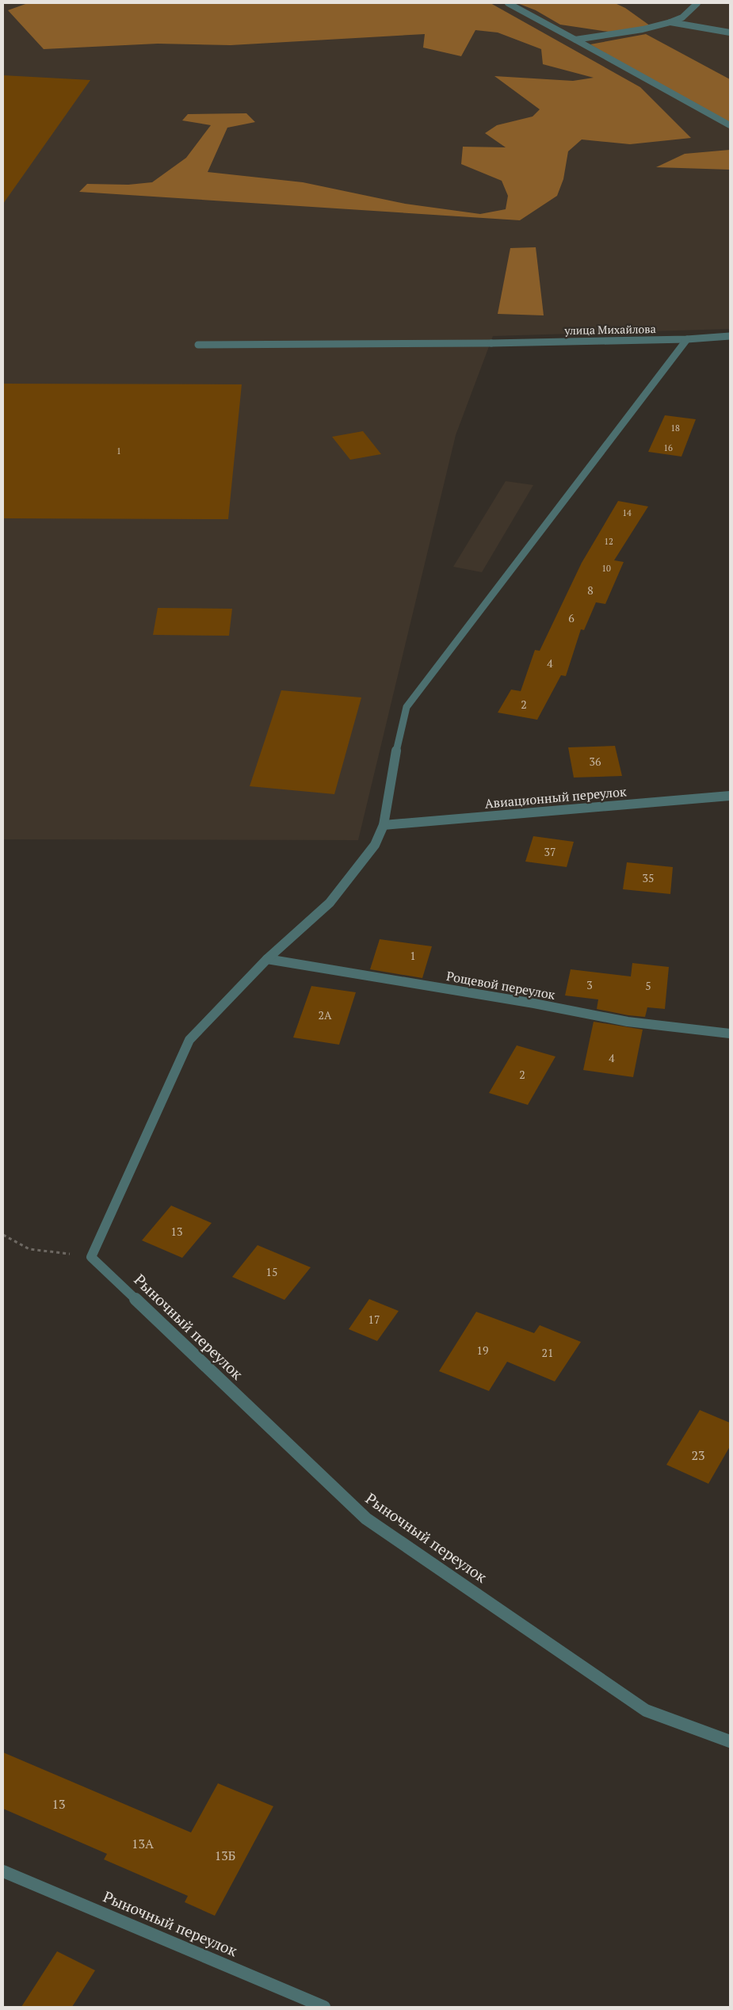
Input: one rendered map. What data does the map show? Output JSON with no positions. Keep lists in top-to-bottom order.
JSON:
{
  "streets": {
    "street": [
      "улица Михайлова",
      "Авиационный переулок",
      "Рощевой переулок",
      "Рыночный переулок"
    ]
  },
  "house_numbers": [
    "18",
    "16",
    "1",
    "14",
    "12",
    "10",
    "8",
    "6",
    "4",
    "2",
    "36",
    "37",
    "35",
    "1",
    "3",
    "5",
    "2А",
    "4",
    "2",
    "13",
    "15",
    "17",
    "19",
    "21",
    "23",
    "13",
    "13А",
    "13Б"
  ]
}
